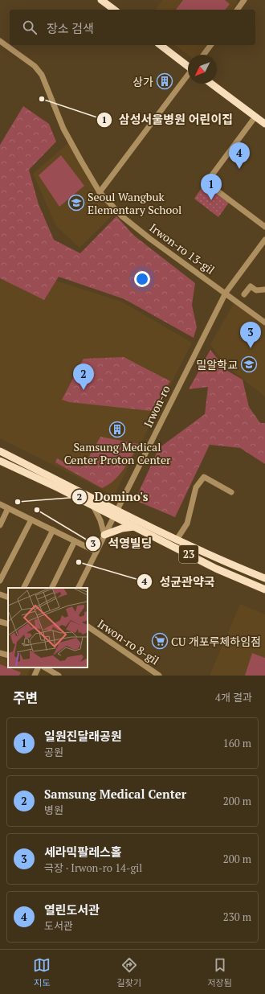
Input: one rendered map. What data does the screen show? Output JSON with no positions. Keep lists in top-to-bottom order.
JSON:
{
  "streets": {
    "main road": ["23"],
    "street": ["Irwon-ro 13-gil", "Irwon-ro", "Irwon-ro 8-gil"]
  },
  "crossings": [
    ["Irwon-ro 13-gil", "Irwon-ro"],
    ["Irwon-ro", "23"]
  ],
  "places": {
    "building": ["상가", "Samsung Medical Center Proton Center"],
    "other": [
      "삼성서울병원 어린이집",
      "Domino's",
      "석영빌딩",
      "성균관약국"
    ],
    "school or university": ["Seoul Wangbuk Elementary School", "밀알학교"],
    "supermarket": ["CU 개포루체하임점"]
  },
  "north": "bottom left",
  "page": {
    "search": "장소 검색",
    "pins": [
      "4",
      "1",
      "3",
      "2"
    ],
    "heading": ["주변", "4개 결과"],
    "list": [
      {
        "mark": "1",
        "name": "일원진달래공원",
        "note": "공원",
        "value": "160 m"
      },
      {
        "mark": "2",
        "name": "Samsung Medical Center",
        "note": "병원",
        "value": "200 m"
      },
      {
        "mark": "3",
        "name": "세라믹팔레스홀",
        "note": "극장 · Irwon-ro 14-gil",
        "value": "200 m"
      },
      {
        "mark": "4",
        "name": "열린도서관",
        "note": "도서관",
        "value": "230 m"
      }
    ],
    "nav": ["지도", "길찾기", "저장됨"]
  }
}
